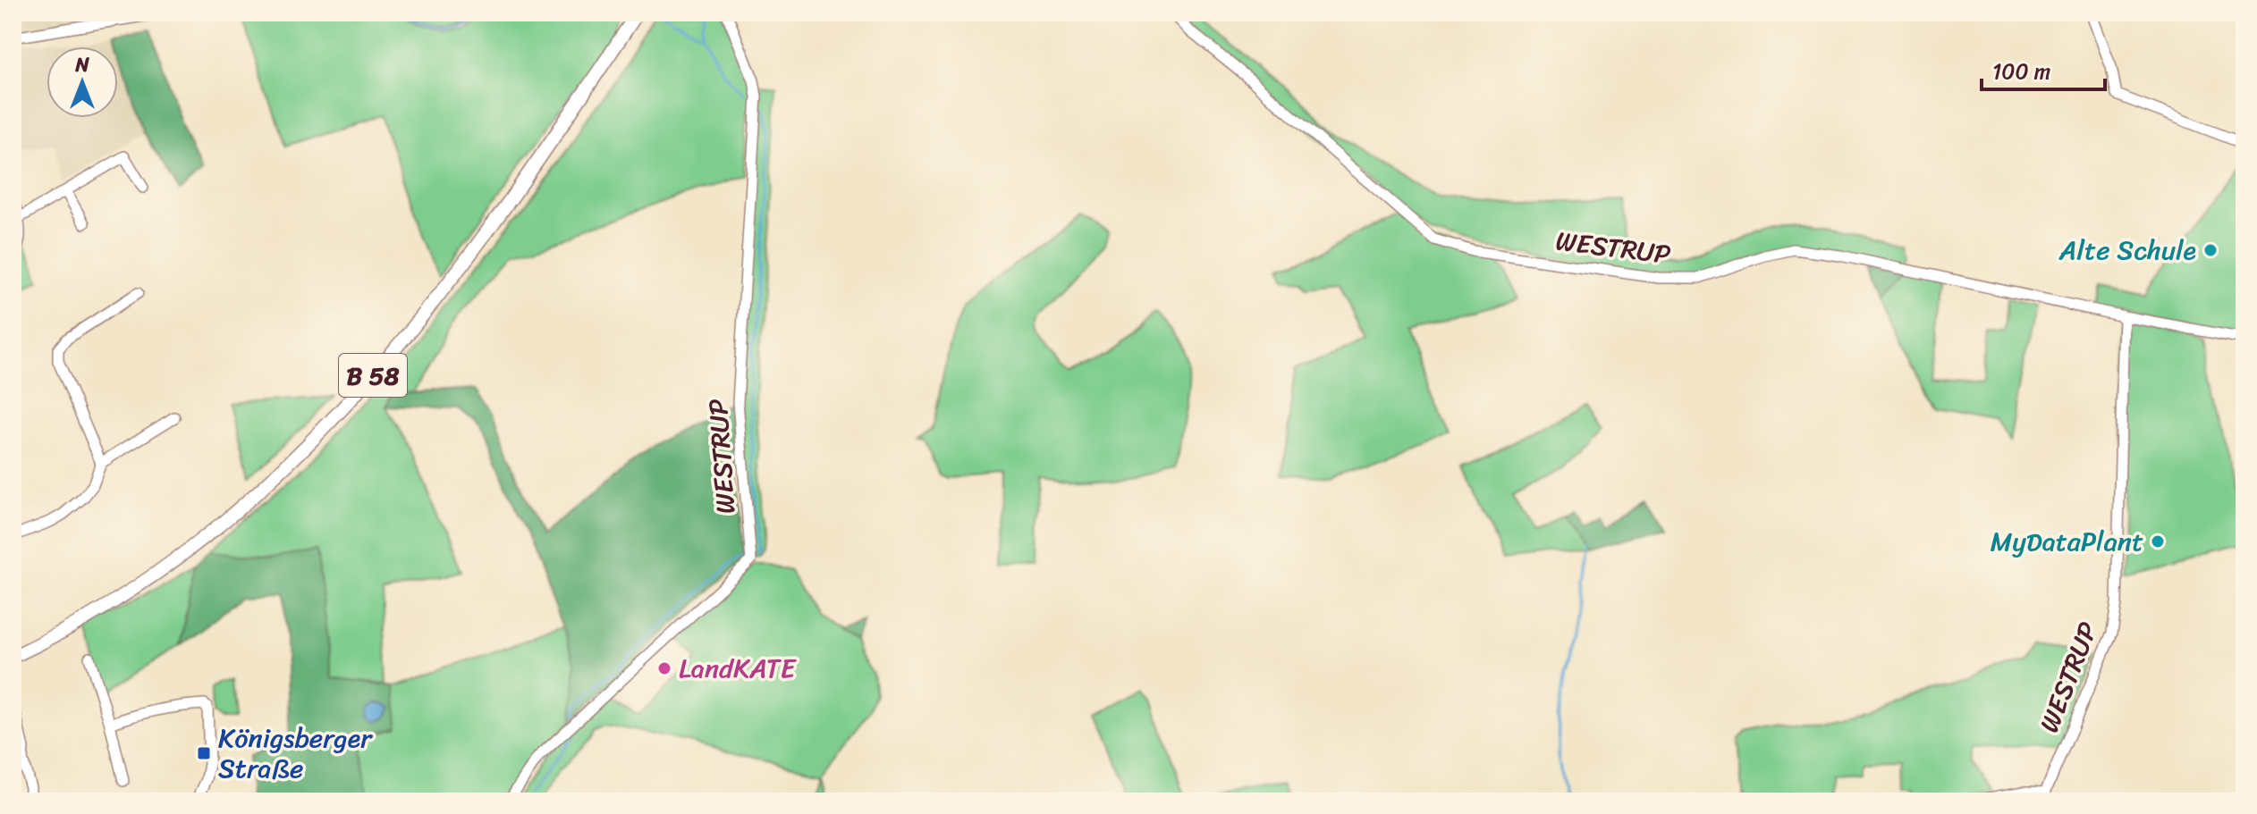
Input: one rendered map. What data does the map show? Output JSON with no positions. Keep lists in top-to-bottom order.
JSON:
{
  "streets": {
    "main road": ["B 58"],
    "street": ["WESTRUP"]
  },
  "places": {
    "other": ["Alte Schule", "MyDataPlant", "LandKATE"],
    "transit": ["Königsberger Straße"]
  },
  "scale_bar": "100 m",
  "north": "top"
}
